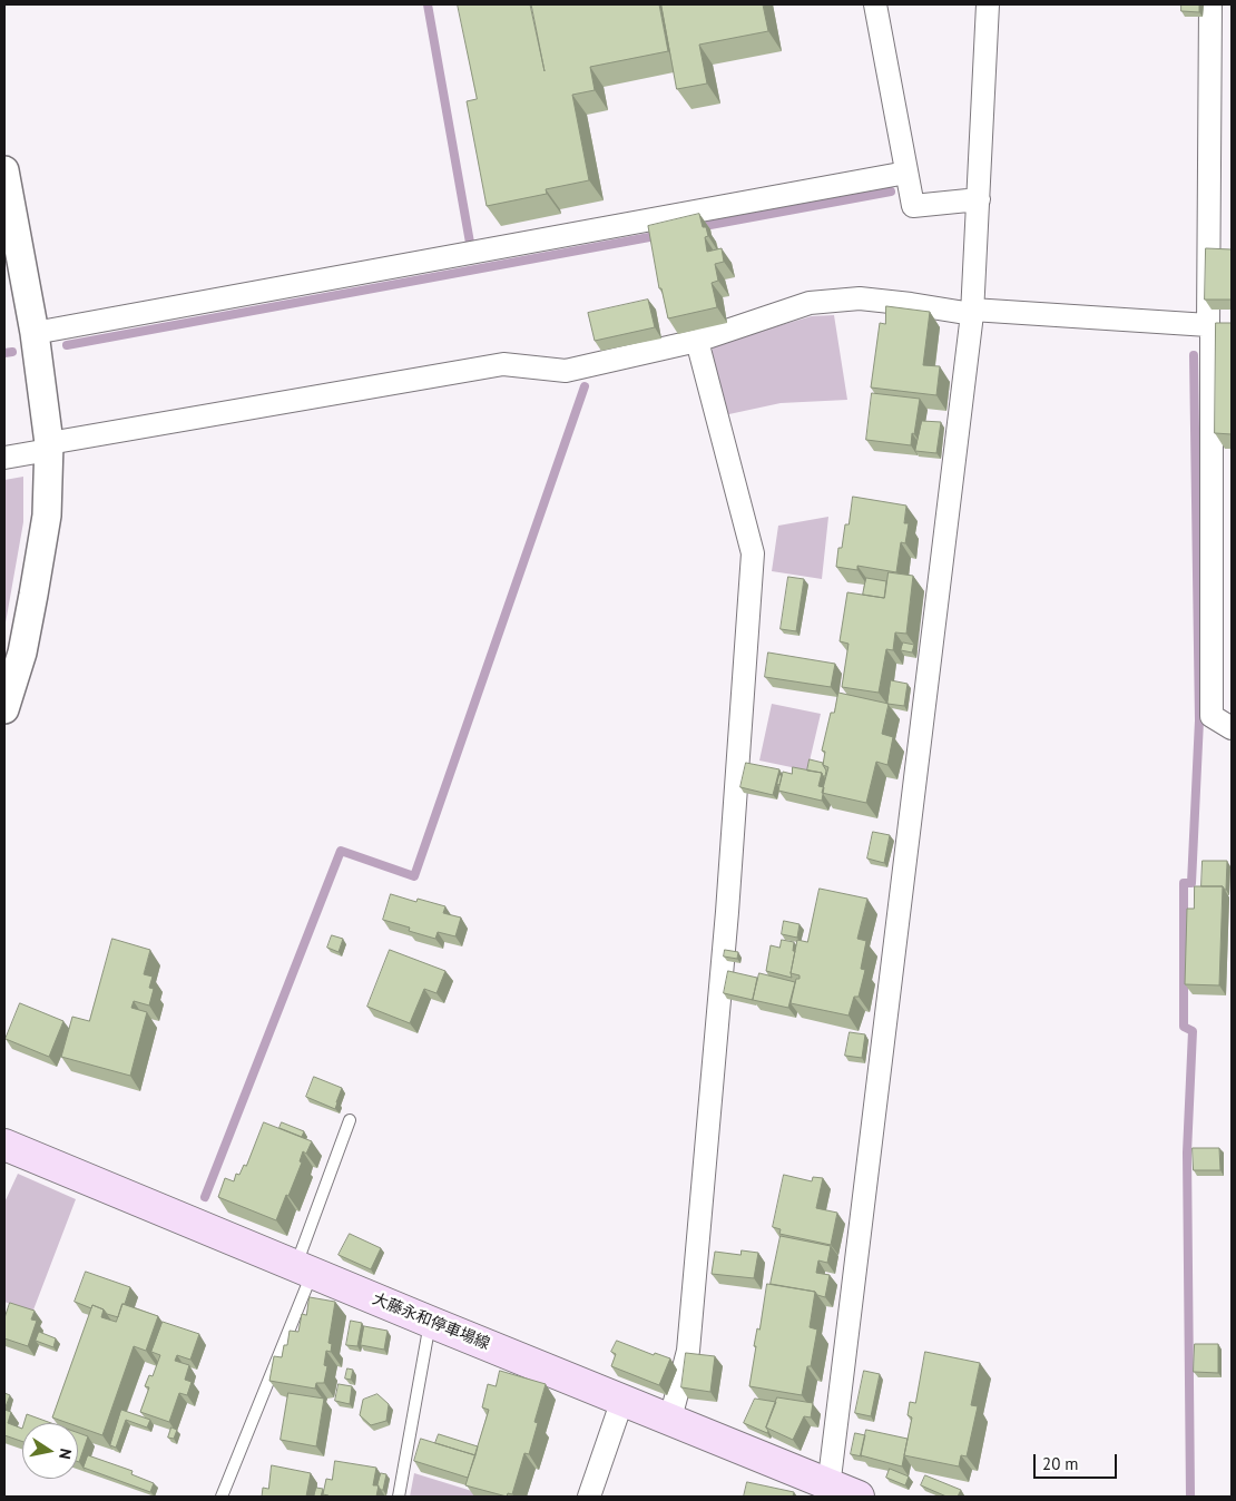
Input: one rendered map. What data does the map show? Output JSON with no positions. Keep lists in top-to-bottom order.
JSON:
{
  "streets": {
    "main road": ["大藤永和停車場線"]
  },
  "scale_bar": "20 m",
  "north": "right"
}
